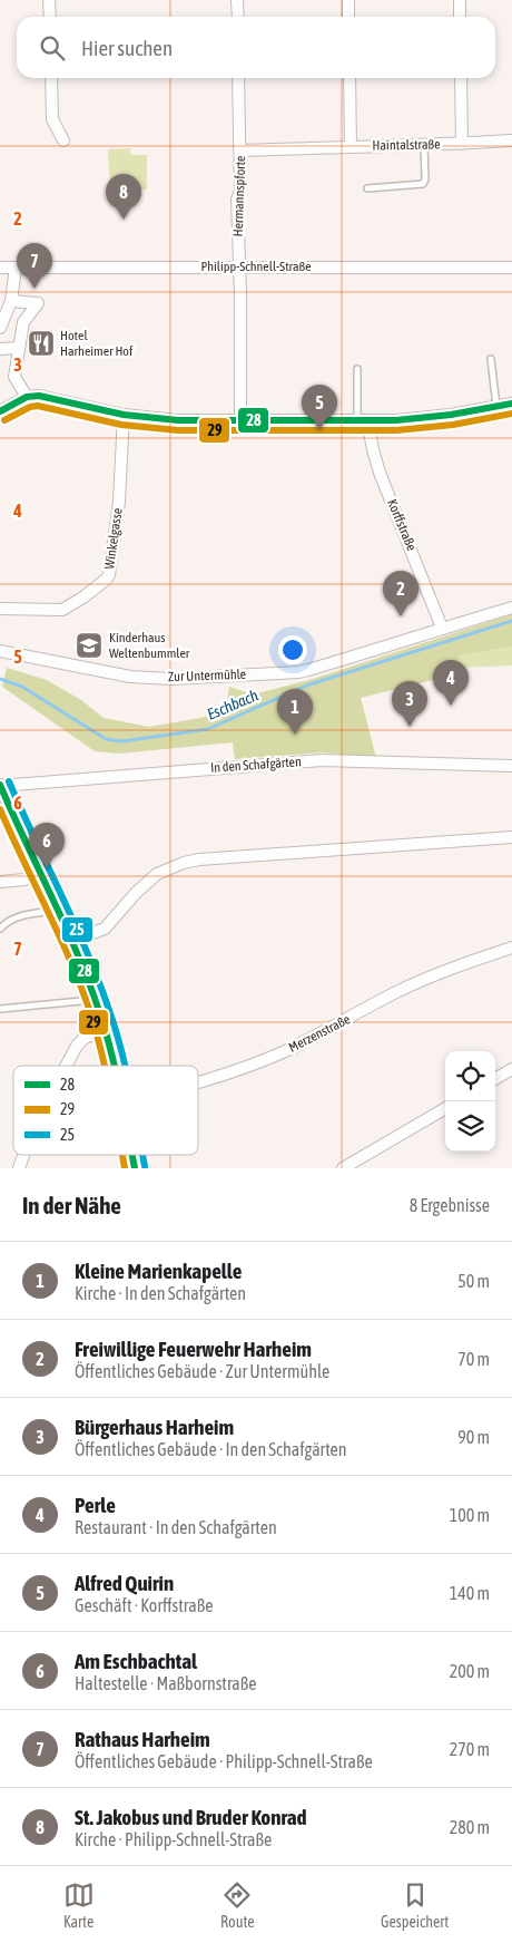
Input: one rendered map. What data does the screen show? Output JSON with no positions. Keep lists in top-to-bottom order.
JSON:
{
  "streets": {
    "street": [
      "Haintalstraße",
      "Hermannspforte",
      "Philipp-Schnell-Straße",
      "Korffstraße",
      "Winkelgasse",
      "Zur Untermühle",
      "In den Schafgärten",
      "Merzenstraße"
    ]
  },
  "crossings": [
    ["Haintalstraße", "Hermannspforte"],
    ["Hermannspforte", "Philipp-Schnell-Straße"],
    ["Korffstraße", "Zur Untermühle"]
  ],
  "water": ["Eschbach"],
  "places": {
    "restaurant": ["Hotel Harheimer Hof"],
    "school or university": ["Kinderhaus Weltenbummler"]
  },
  "lines": ["transit line 28", "transit line 29", "transit line 25"],
  "legend": ["28", "29", "25"],
  "page": {
    "search": "Hier suchen",
    "pins": [
      "8",
      "7",
      "5",
      "2",
      "4",
      "3",
      "1",
      "6"
    ],
    "heading": ["In der Nähe", "8 Ergebnisse"],
    "list": [
      {
        "mark": "1",
        "name": "Kleine Marienkapelle",
        "note": "Kirche · In den Schafgärten",
        "value": "50 m"
      },
      {
        "mark": "2",
        "name": "Freiwillige Feuerwehr Harheim",
        "note": "Öffentliches Gebäude · Zur Untermühle",
        "value": "70 m"
      },
      {
        "mark": "3",
        "name": "Bürgerhaus Harheim",
        "note": "Öffentliches Gebäude · In den Schafgärten",
        "value": "90 m"
      },
      {
        "mark": "4",
        "name": "Perle",
        "note": "Restaurant · In den Schafgärten",
        "value": "100 m"
      },
      {
        "mark": "5",
        "name": "Alfred Quirin",
        "note": "Geschäft · Korffstraße",
        "value": "140 m"
      },
      {
        "mark": "6",
        "name": "Am Eschbachtal",
        "note": "Haltestelle · Maßbornstraße",
        "value": "200 m"
      },
      {
        "mark": "7",
        "name": "Rathaus Harheim",
        "note": "Öffentliches Gebäude · Philipp-Schnell-Straße",
        "value": "270 m"
      },
      {
        "mark": "8",
        "name": "St. Jakobus und Bruder Konrad",
        "note": "Kirche · Philipp-Schnell-Straße",
        "value": "280 m"
      }
    ],
    "nav": ["Karte", "Route", "Gespeichert"]
  },
  "grid": {
    "rows": [
      "2",
      "3",
      "4",
      "5",
      "6",
      "7"
    ]
  }
}
